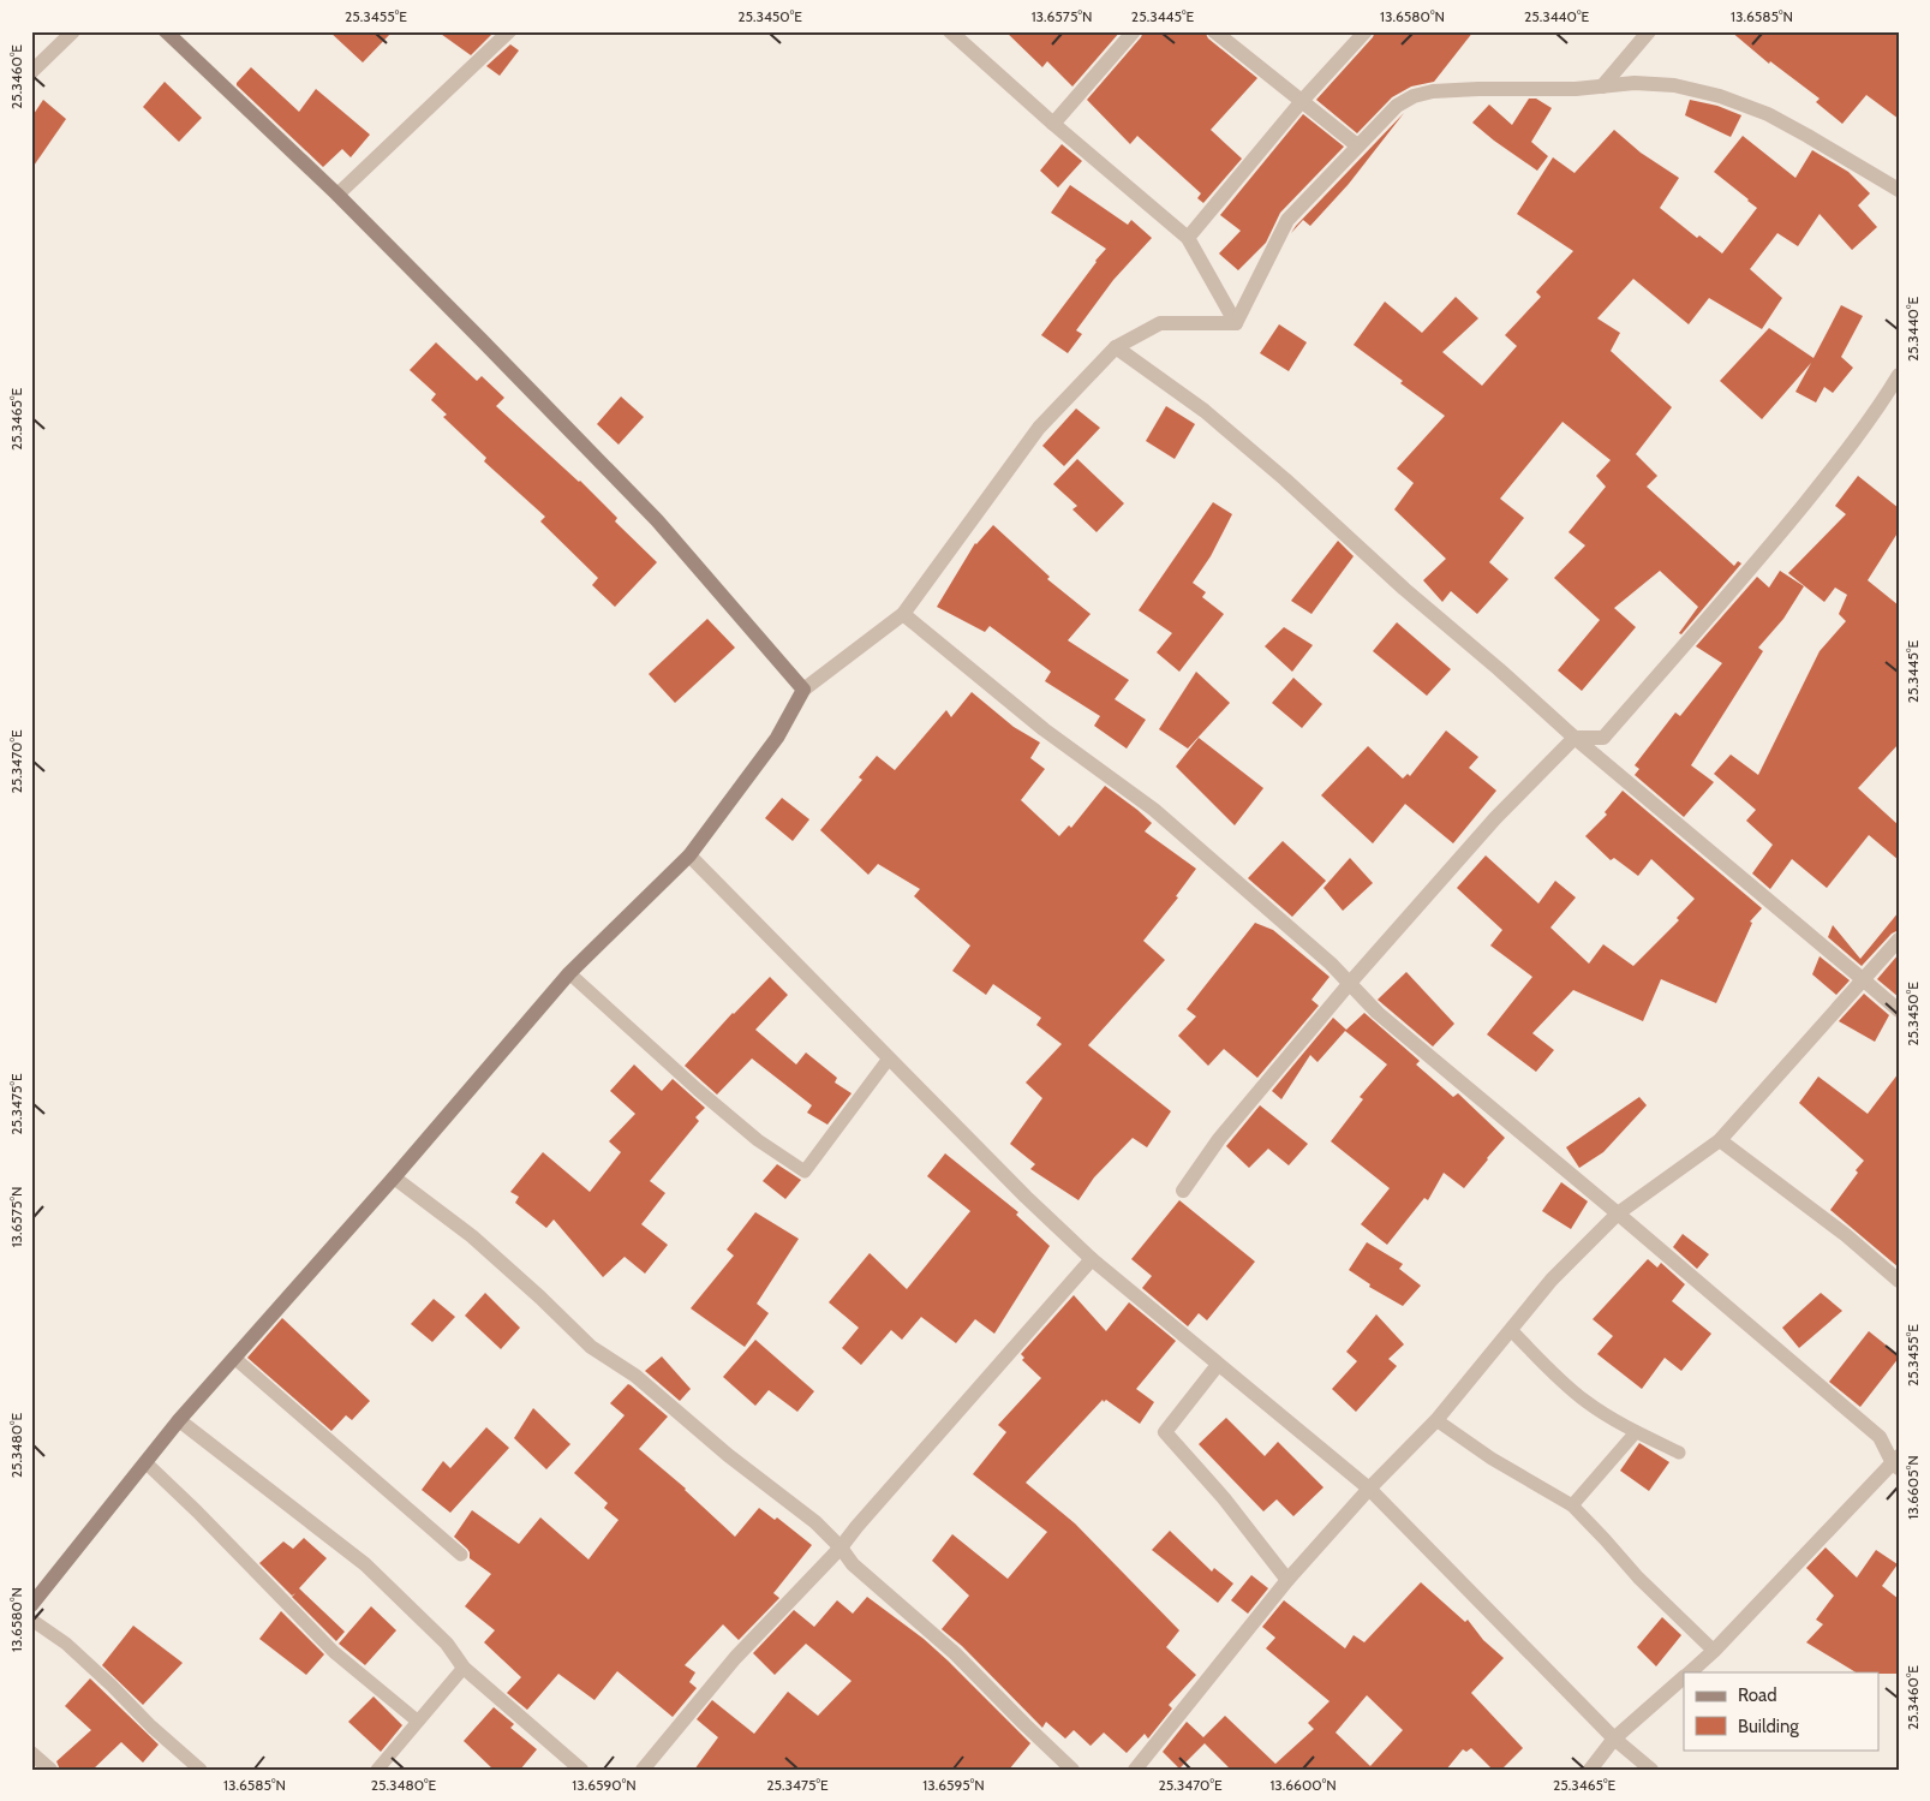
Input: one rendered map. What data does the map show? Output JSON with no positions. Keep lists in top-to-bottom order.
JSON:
{
  "legend": ["Road", "Building"],
  "coordinates": [
    "25.3455°E",
    "25.3450°E",
    "13.6575°N",
    "25.3445°E",
    "13.6580°N",
    "25.3440°E",
    "13.6585°N",
    "25.3460°E",
    "25.3465°E",
    "25.3470°E",
    "25.3475°E",
    "25.3480°E",
    "13.6605°N",
    "13.6590°N",
    "13.6595°N",
    "13.6600°N"
  ]
}
